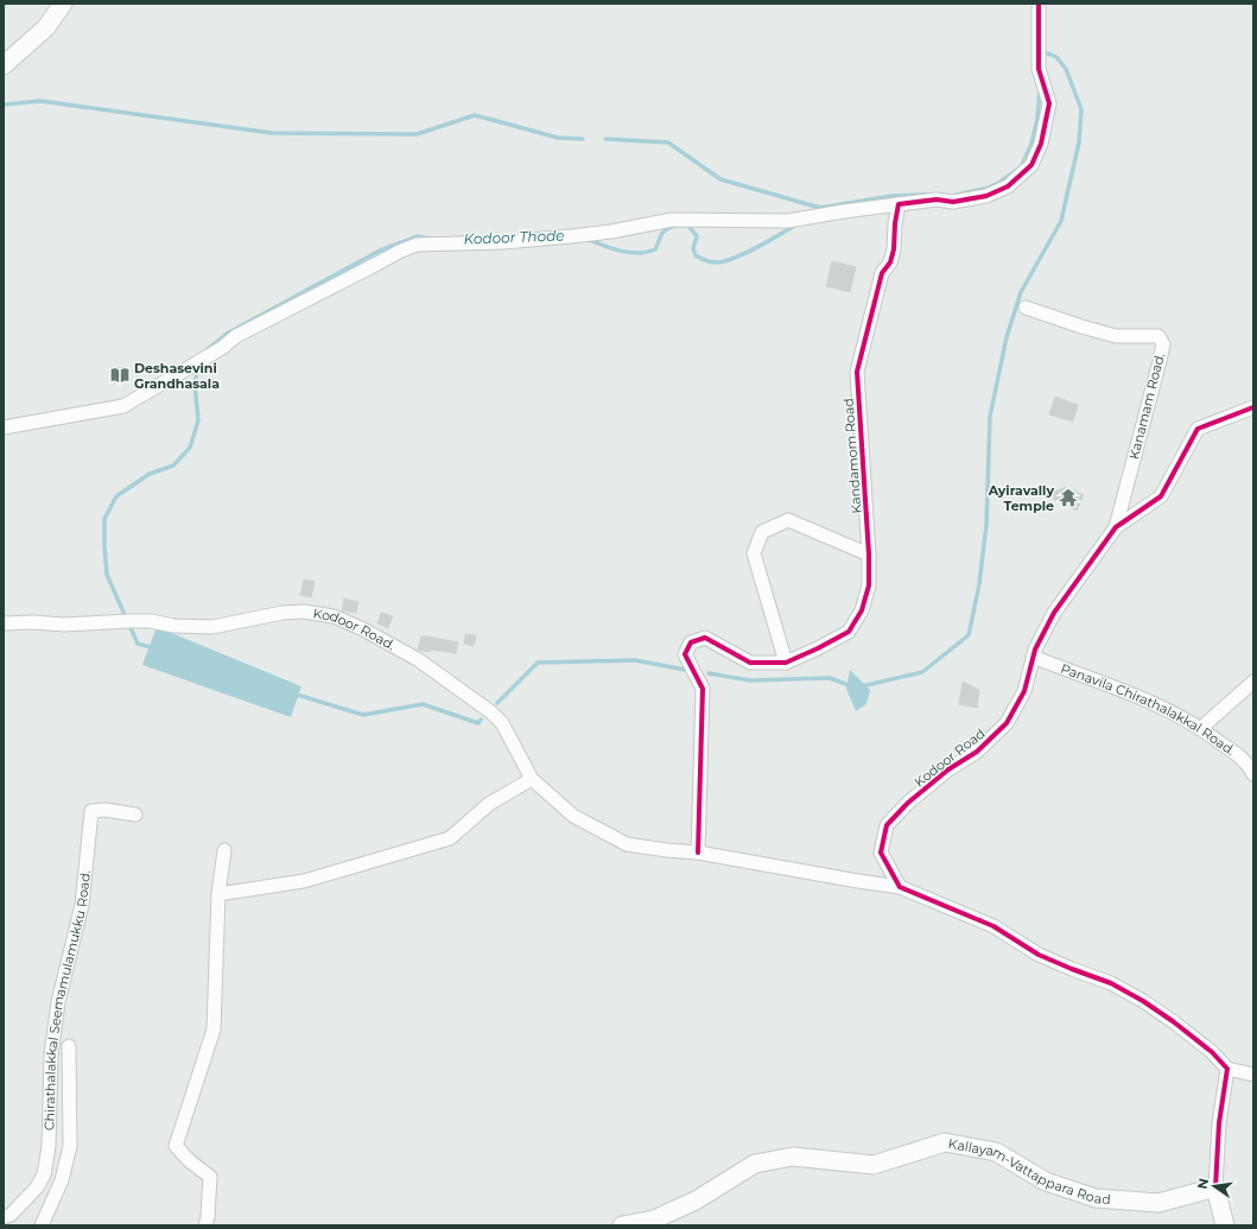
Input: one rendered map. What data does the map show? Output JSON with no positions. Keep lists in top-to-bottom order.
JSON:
{
  "streets": {
    "street": [
      "Kanamam Road.",
      "Kandamom Road",
      "Kodoor Road.",
      "Panavila Chirathalakkal Road.",
      "Kodoor Road",
      "Chirathalakkal Seemamulamukku Road.",
      "Kallayam-Vattappara Road"
    ]
  },
  "crossings": [
    ["Kanamam Road.", "Kodoor Road"],
    ["Kandamom Road", "Kodoor Road."],
    ["Kodoor Road.", "Kodoor Road"],
    ["Panavila Chirathalakkal Road.", "Kodoor Road"]
  ],
  "water": ["Kodoor Thode"],
  "places": {
    "library": ["Deshasevini Grandhasala"],
    "temple": ["Ayiravally Temple"]
  },
  "north": "left"
}
